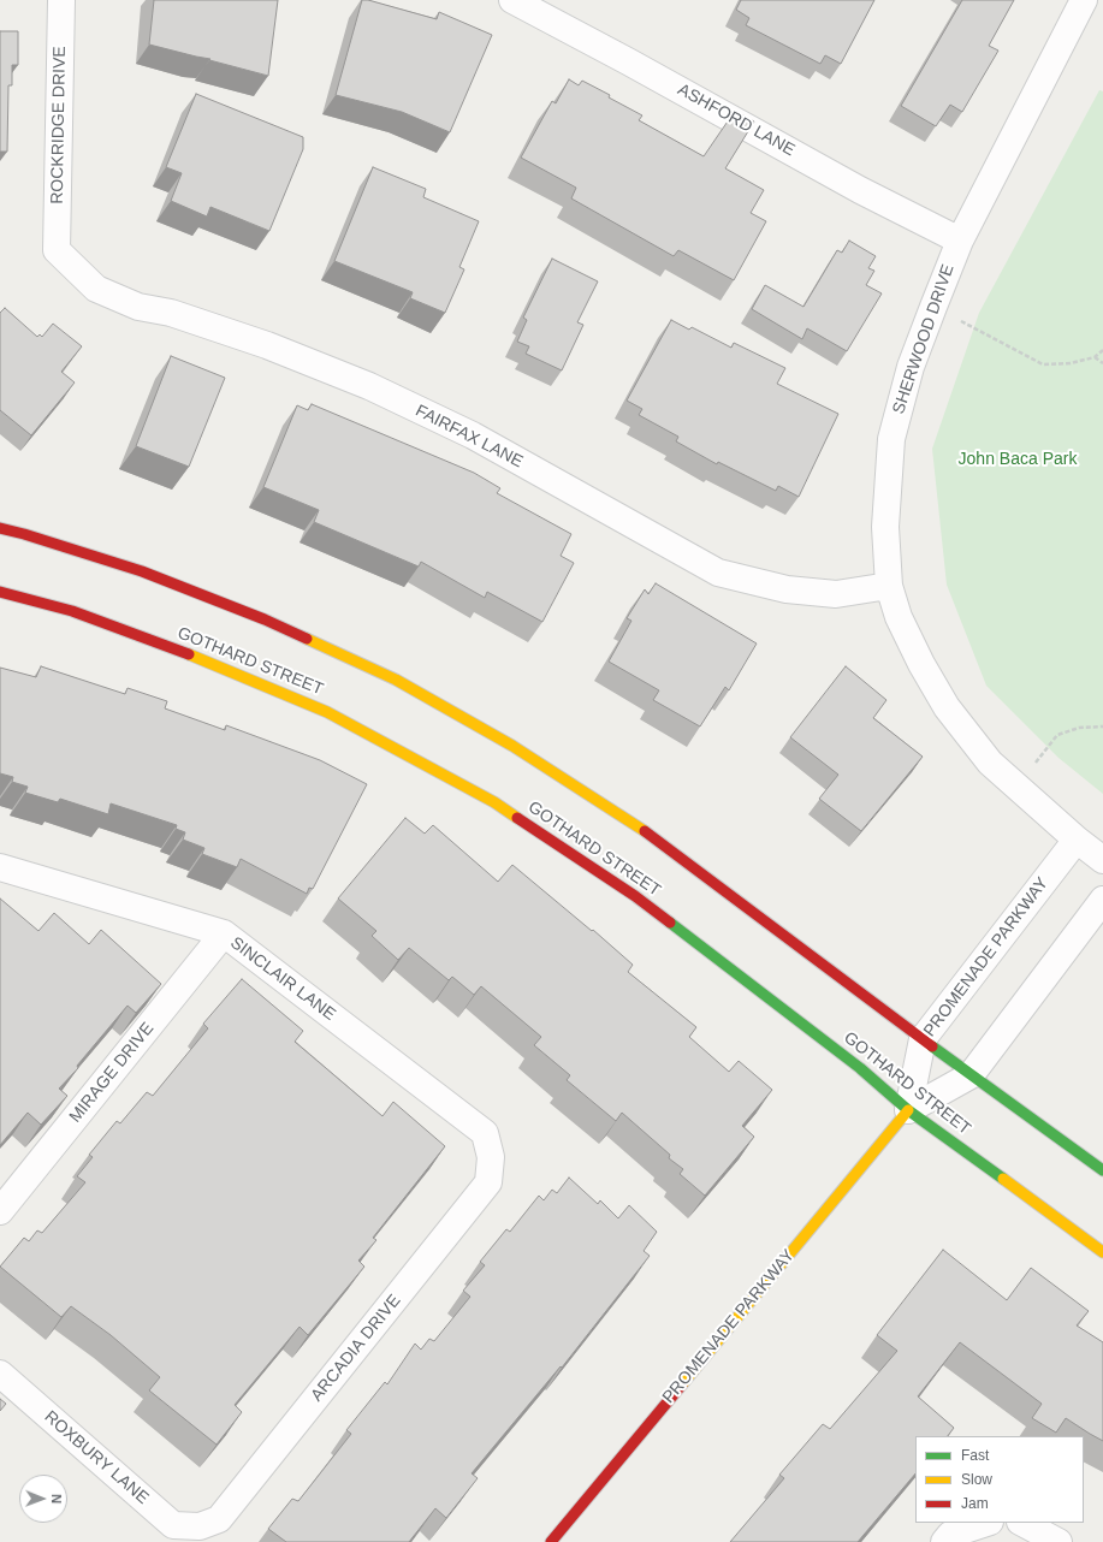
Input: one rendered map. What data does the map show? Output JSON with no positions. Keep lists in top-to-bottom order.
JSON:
{
  "streets": {
    "street": [
      "ASHFORD LANE",
      "ROCKRIDGE DRIVE",
      "SHERWOOD DRIVE",
      "FAIRFAX LANE",
      "GOTHARD STREET",
      "PROMENADE PARKWAY",
      "SINCLAIR LANE",
      "MIRAGE DRIVE",
      "ARCADIA DRIVE",
      "ROXBURY LANE"
    ]
  },
  "crossings": [
    ["ASHFORD LANE", "SHERWOOD DRIVE"],
    ["ROCKRIDGE DRIVE", "FAIRFAX LANE"],
    ["SHERWOOD DRIVE", "FAIRFAX LANE"],
    ["SHERWOOD DRIVE", "PROMENADE PARKWAY"],
    ["GOTHARD STREET", "PROMENADE PARKWAY"],
    ["SINCLAIR LANE", "MIRAGE DRIVE"],
    ["SINCLAIR LANE", "ARCADIA DRIVE"],
    ["ARCADIA DRIVE", "ROXBURY LANE"]
  ],
  "parks": ["John Baca Park"],
  "legend": ["Fast", "Slow", "Jam"],
  "north": "right"
}
